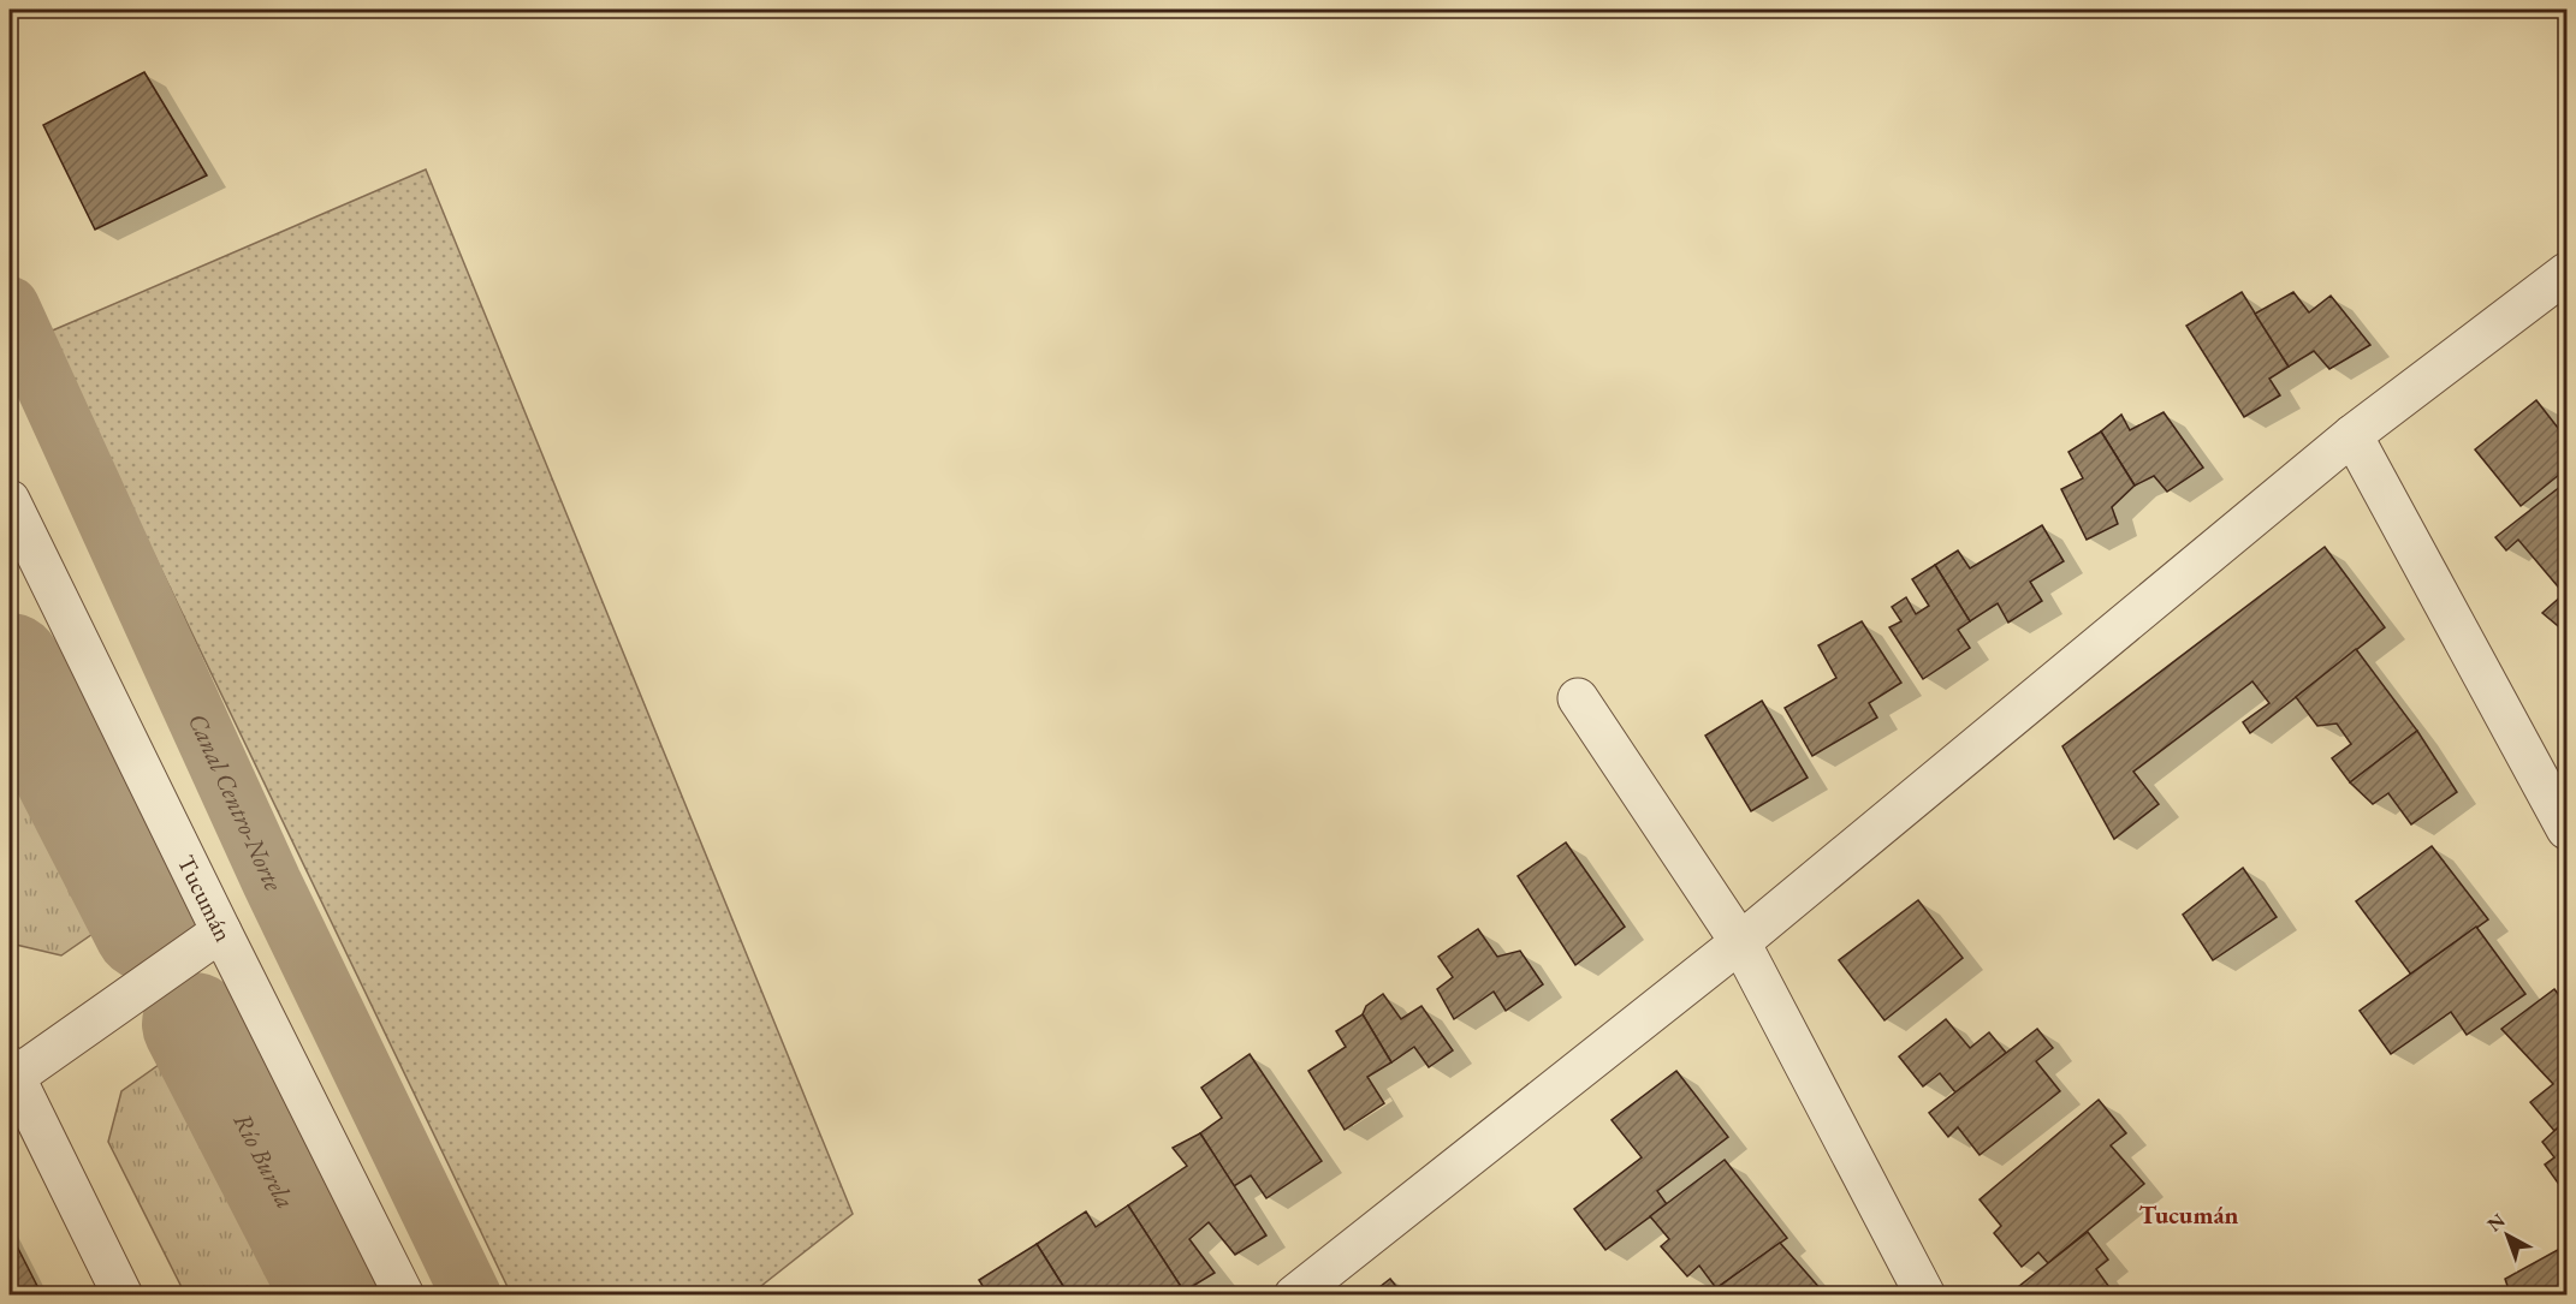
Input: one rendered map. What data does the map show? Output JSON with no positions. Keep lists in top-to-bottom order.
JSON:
{
  "streets": {
    "street": ["Tucumán"]
  },
  "districts": ["Tucumán"],
  "water": ["Canal Centro-Norte", "Río Burela"],
  "north": "top left"
}
